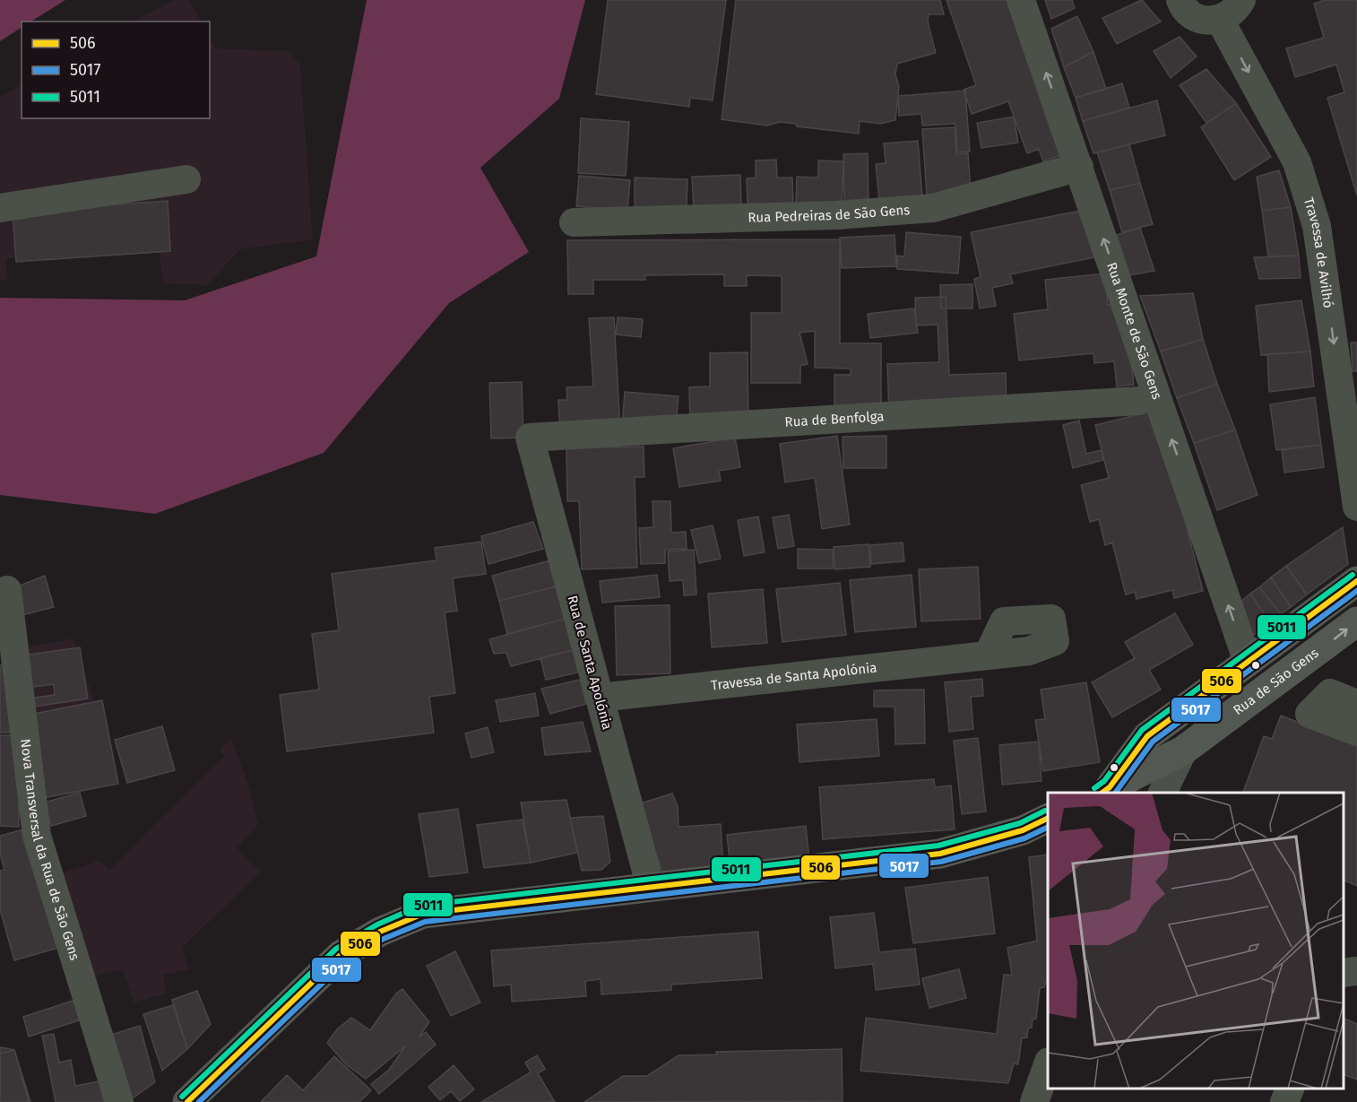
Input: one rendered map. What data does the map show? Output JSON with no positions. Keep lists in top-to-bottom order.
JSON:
{
  "streets": {
    "main road": ["Rua de São Gens"],
    "street": [
      "Rua Pedreiras de São Gens",
      "Travessa de Avilhó",
      "Rua Monte de São Gens",
      "Rua de Benfolga",
      "Rua de Santa Apolónia",
      "Travessa de Santa Apolónia",
      "Nova Transversal da Rua de São Gens"
    ]
  },
  "crossings": [
    ["Rua Pedreiras de São Gens", "Rua Monte de São Gens"],
    ["Rua Monte de São Gens", "Rua de São Gens"],
    ["Rua de Benfolga", "Rua de Santa Apolónia"],
    ["Rua de Santa Apolónia", "Travessa de Santa Apolónia"]
  ],
  "one_way": ["Travessa de Avilhó", "Rua Monte de São Gens"],
  "lines": ["transit line 5011", "transit line 506", "transit line 5017"],
  "legend": ["506", "5017", "5011"]
}
